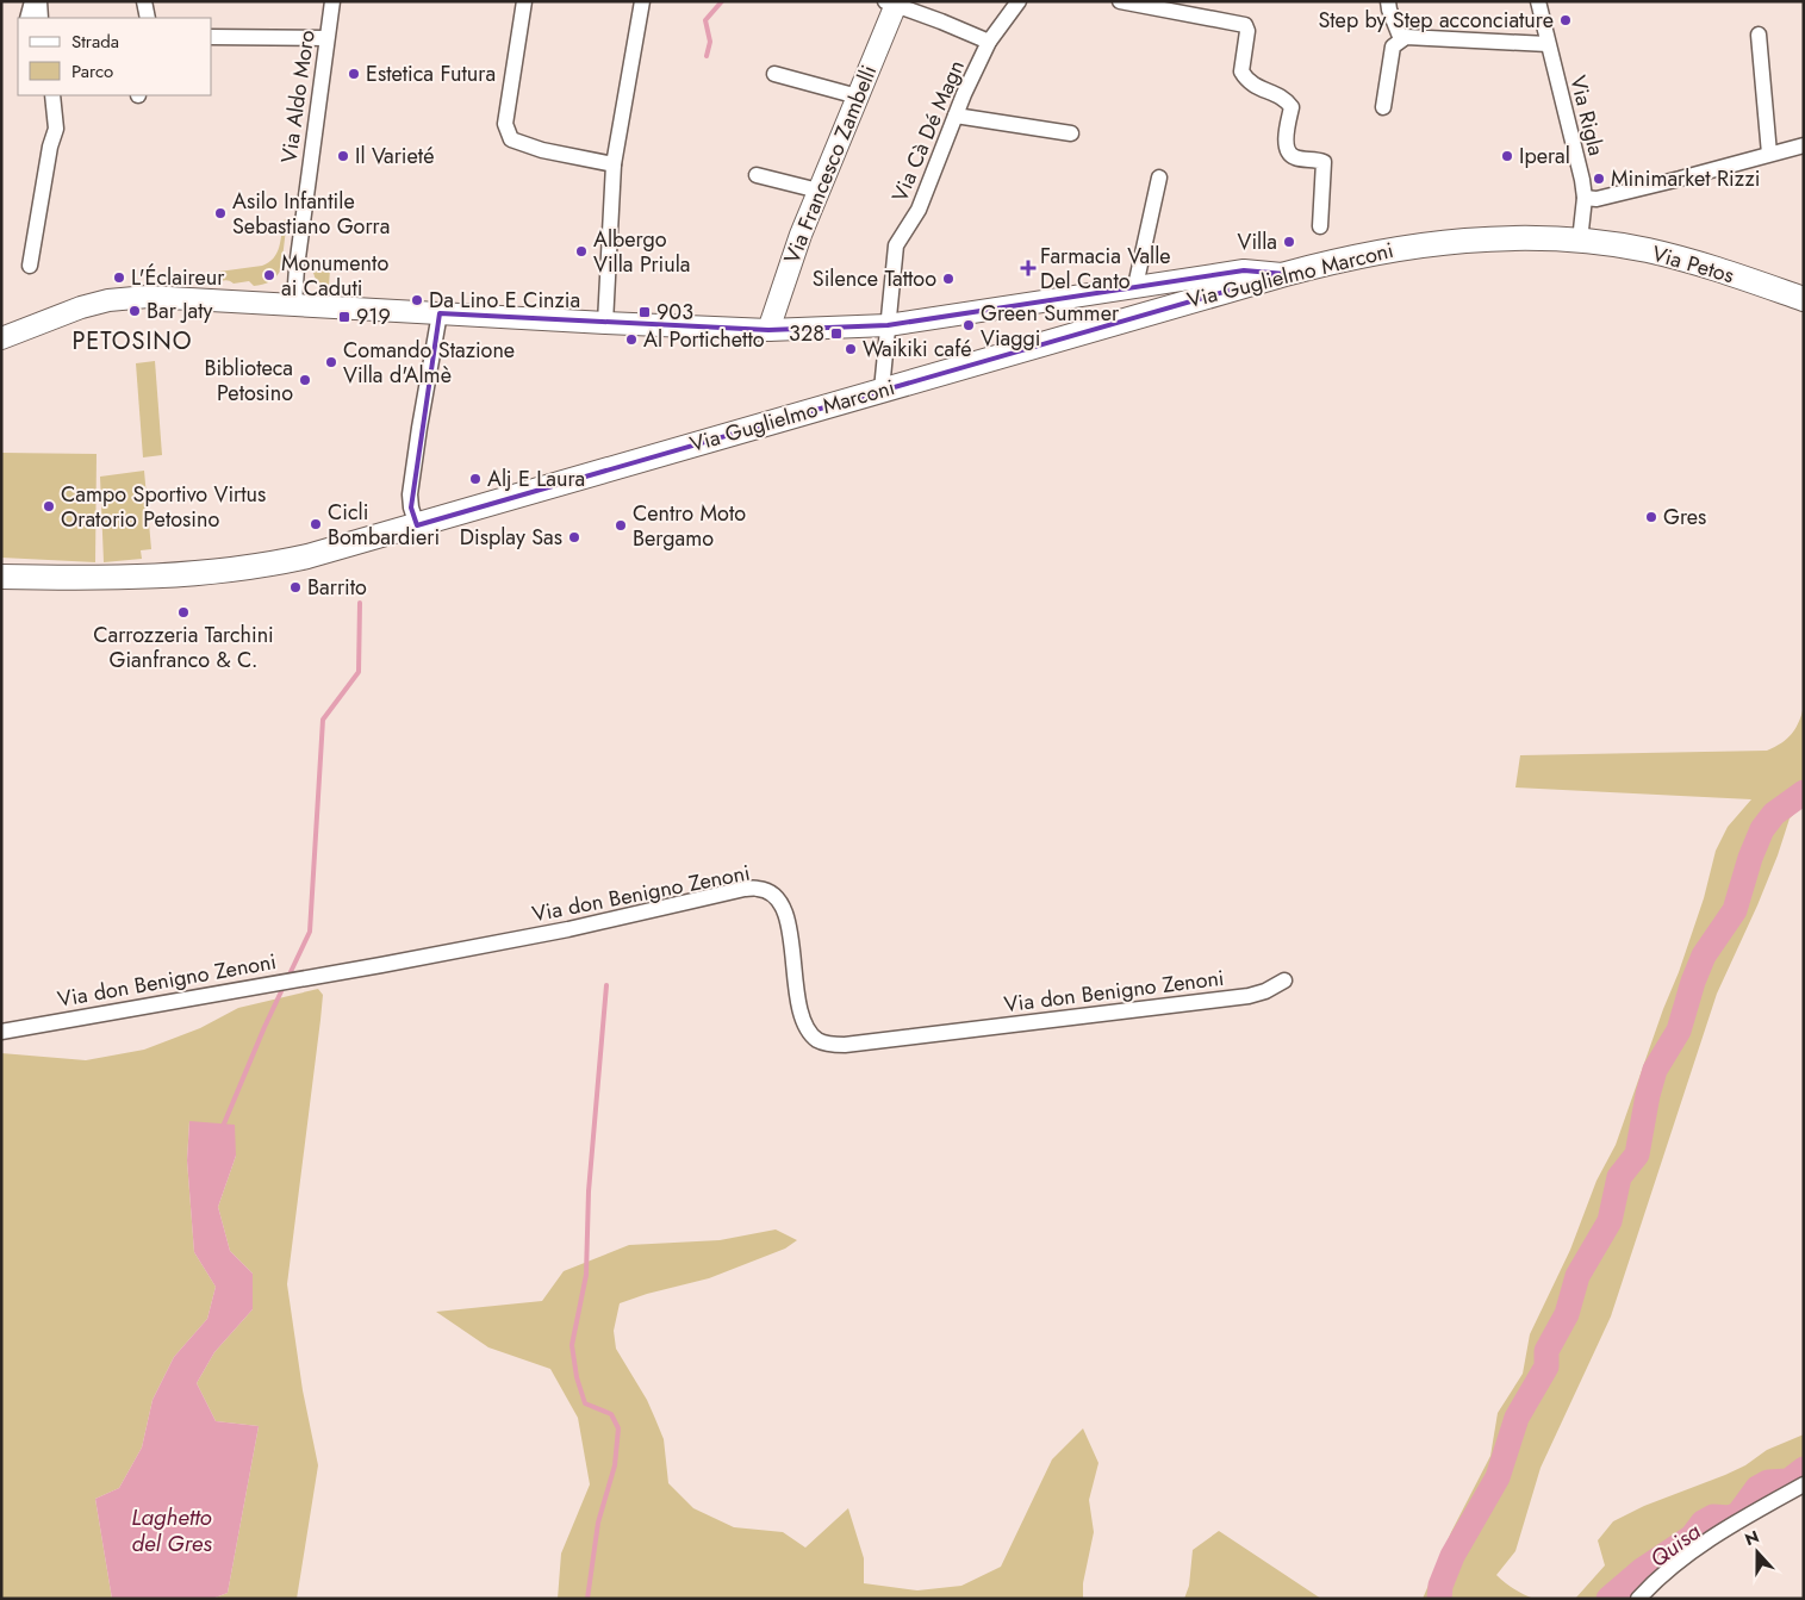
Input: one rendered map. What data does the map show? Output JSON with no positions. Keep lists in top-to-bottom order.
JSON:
{
  "streets": {
    "main road": ["Via Petos", "Via Guglielmo Marconi"],
    "street": [
      "Via Aldo Moro",
      "Via Rigla",
      "Via Cà Dé Magn",
      "Via Francesco Zambelli",
      "Via don Benigno Zenoni"
    ]
  },
  "crossings": [
    ["Via Rigla", "Via Petos"],
    ["Via Rigla", "Via Guglielmo Marconi"],
    ["Via Cà Dé Magn", "Via Guglielmo Marconi"],
    ["Via Petos", "Via Guglielmo Marconi"]
  ],
  "districts": ["PETOSINO"],
  "water": ["Laghetto del Gres", "Quisa"],
  "places": {
    "other": [
      "Step by Step acconciature",
      "Estetica Futura",
      "Il Varieté",
      "Iperal",
      "Minimarket Rizzi",
      "Asilo Infantile Sebastiano Gorra",
      "Villa",
      "Albergo Villa Priula",
      "Monumento ai Caduti",
      "L'Éclaireur",
      "Silence Tattoo",
      "Da Lino E Cinzia",
      "Bar Jaty",
      "Green Summer Viaggi",
      "Al Portichetto",
      "Waikiki café",
      "Comando Stazione Villa d'Almè",
      "Biblioteca Petosino",
      "Alj E Laura",
      "Campo Sportivo Virtus Oratorio Petosino",
      "Gres",
      "Cicli Bombardieri",
      "Centro Moto Bergamo",
      "Display Sas",
      "Barrito",
      "Carrozzeria Tarchini Gianfranco & C."
    ],
    "health": ["Farmacia Valle Del Canto"],
    "transit": ["903", "919", "328"]
  },
  "legend": ["Strada", "Parco"],
  "north": "top"
}
